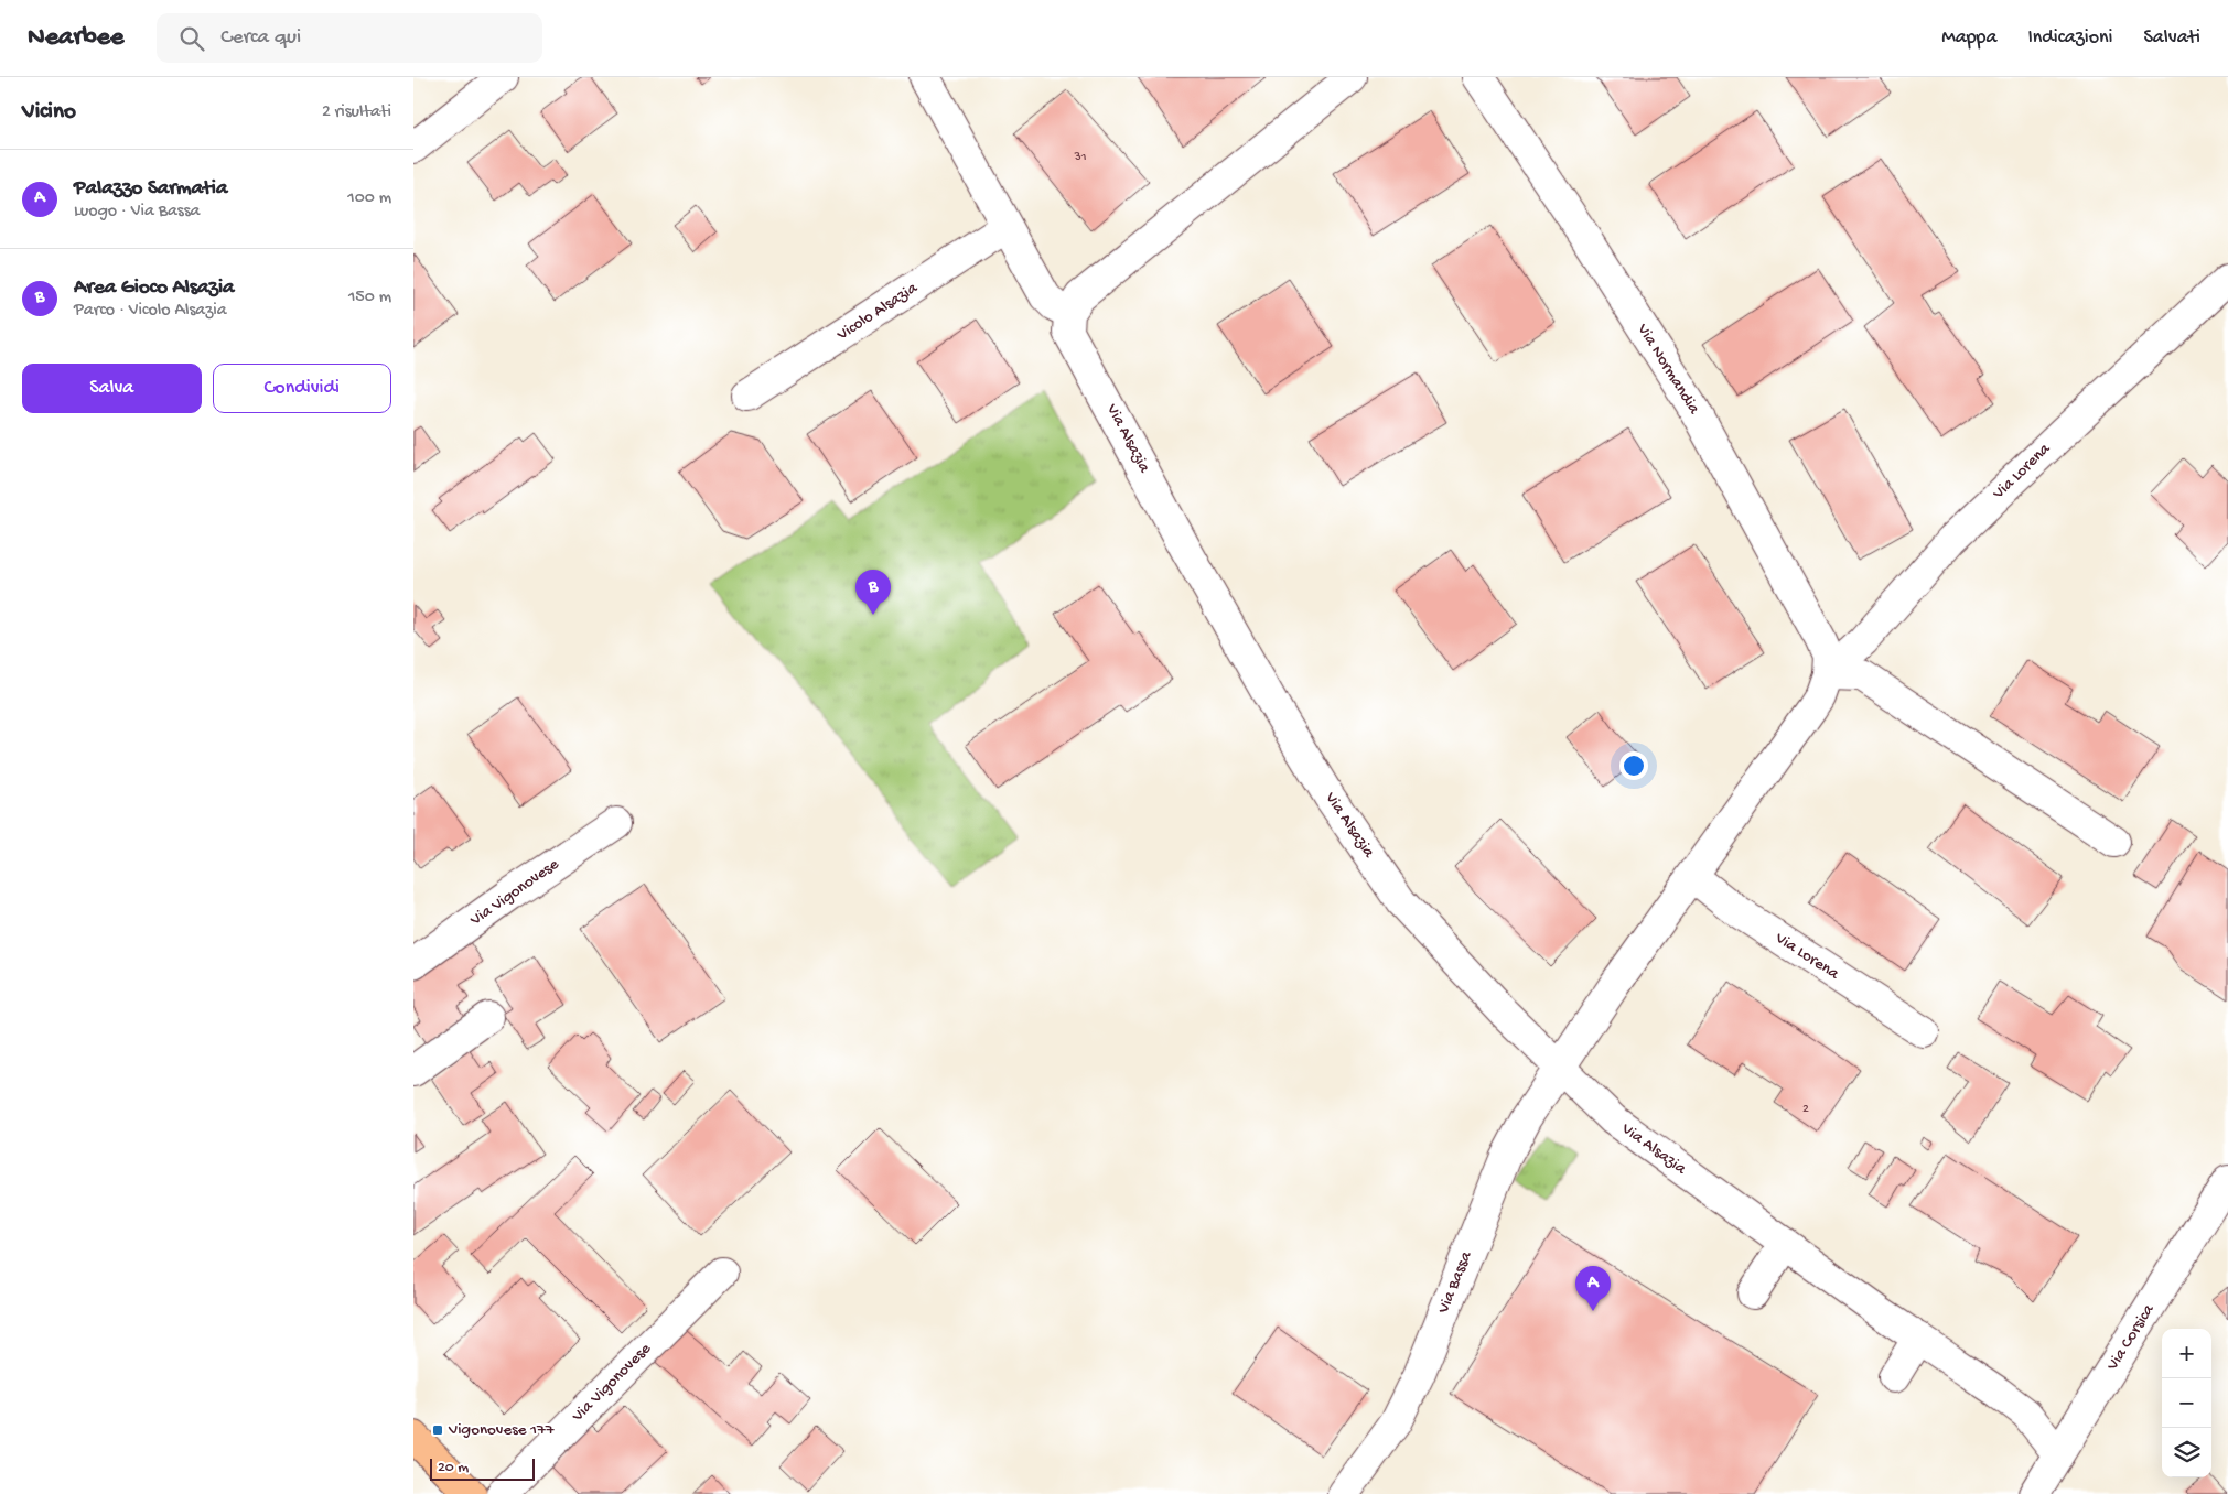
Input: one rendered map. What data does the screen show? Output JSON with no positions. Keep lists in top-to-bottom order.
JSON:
{
  "streets": {
    "street": [
      "Vicolo Alsazia",
      "Via Normandia",
      "Via Alsazia",
      "Via Lorena",
      "Via Vigonovese",
      "Via Bassa",
      "Via Corsica"
    ]
  },
  "crossings": [
    ["Via Normandia", "Via Lorena"],
    ["Via Alsazia", "Via Lorena"],
    ["Via Alsazia", "Via Bassa"],
    ["Via Alsazia", "Via Corsica"],
    ["Via Lorena", "Via Bassa"]
  ],
  "places": {
    "transit": ["Vigonovese 177"]
  },
  "house_numbers": ["31", "2"],
  "scale_bar": "20 m",
  "page": {
    "header": "Nearbee",
    "search": "Cerca qui",
    "nav": ["Mappa", "Indicazioni", "Salvati"],
    "heading": ["Vicino", "2 risultati"],
    "list": [
      {
        "mark": "A",
        "name": "Palazzo Sarmatia",
        "note": "Luogo · Via Bassa",
        "value": "100 m"
      },
      {
        "mark": "B",
        "name": "Area Gioco Alsazia",
        "note": "Parco · Vicolo Alsazia",
        "value": "150 m"
      }
    ],
    "buttons": ["Salva", "Condividi"],
    "pins": ["B", "A"],
    "map_buttons": ["+", "−"],
    "scale": "20 m"
  }
}
